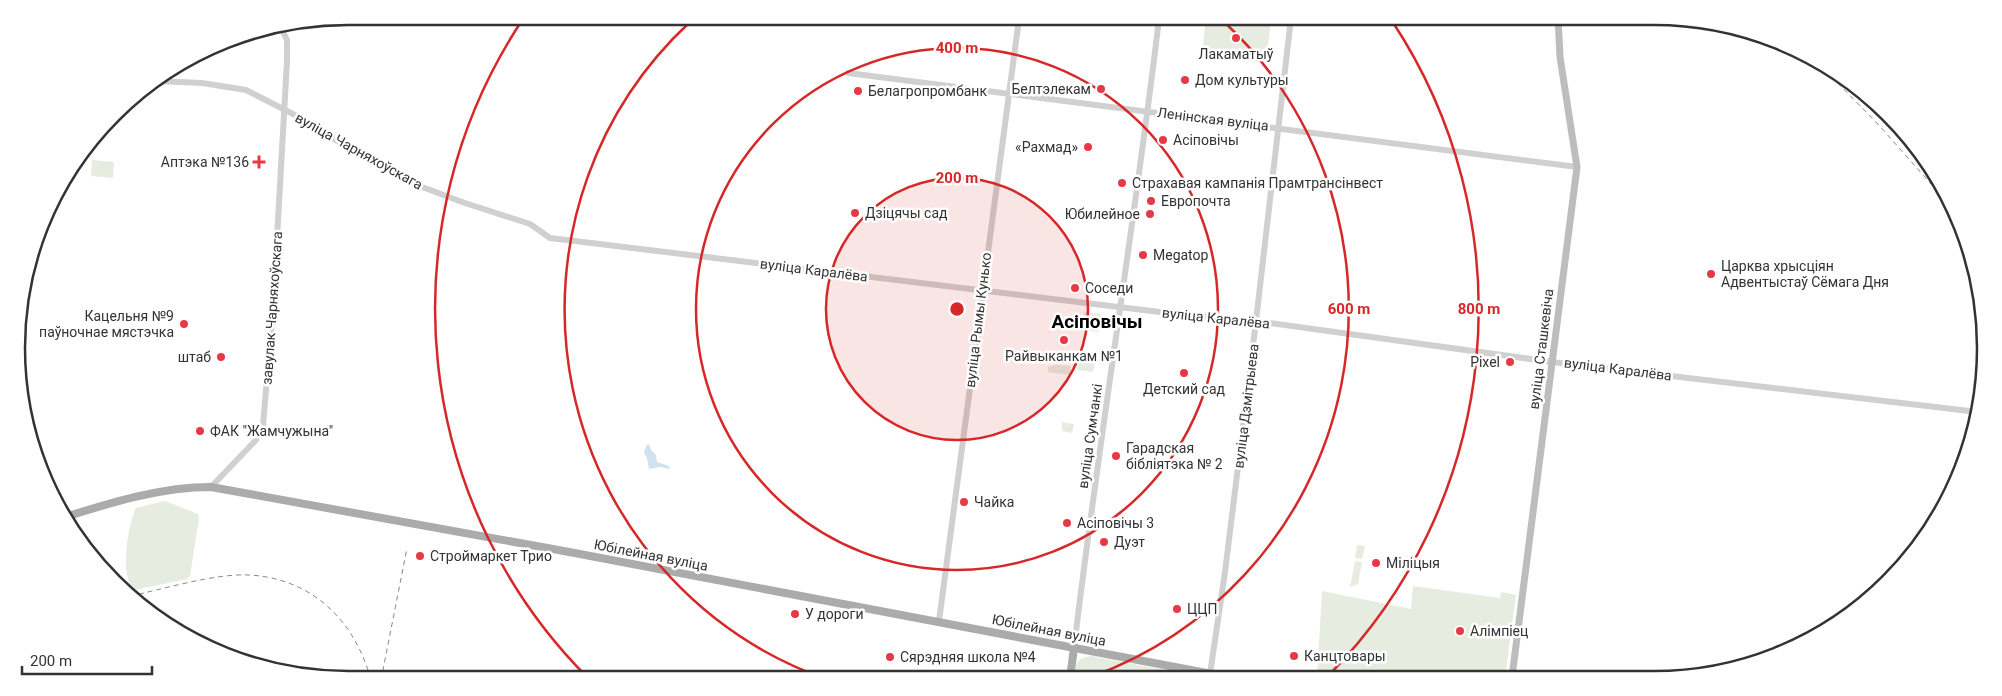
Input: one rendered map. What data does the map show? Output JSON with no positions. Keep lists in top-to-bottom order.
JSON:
{
  "streets": {
    "main road": ["вуліца Сташкевіча", "вуліца Сумчанкі", "Юбілейная вуліца"],
    "street": [
      "Ленінская вуліца",
      "вуліца Чарняхоўскага",
      "вуліца Каралёва",
      "завулак Чарняхоўскага",
      "вуліца Рымы Кунько",
      "вуліца Дзмітрыева"
    ]
  },
  "crossings": [
    ["Ленінская вуліца", "вуліца Рымы Кунько"],
    ["Ленінская вуліца", "вуліца Сташкевіча"],
    ["Ленінская вуліца", "вуліца Дзмітрыева"],
    ["Ленінская вуліца", "вуліца Сумчанкі"],
    ["вуліца Чарняхоўскага", "вуліца Каралёва"],
    ["вуліца Чарняхоўскага", "завулак Чарняхоўскага"],
    ["вуліца Каралёва", "вуліца Рымы Кунько"],
    ["вуліца Каралёва", "вуліца Сташкевіча"],
    ["вуліца Каралёва", "вуліца Дзмітрыева"],
    ["вуліца Каралёва", "вуліца Сумчанкі"],
    ["завулак Чарняхоўскага", "Юбілейная вуліца"],
    ["вуліца Рымы Кунько", "Юбілейная вуліца"],
    ["вуліца Сумчанкі", "Юбілейная вуліца"]
  ],
  "districts": ["Асіповічы"],
  "places": {
    "other": [
      "Лакаматыў",
      "Дом культуры",
      "Белтэлекам",
      "Белагропромбанк",
      "Асіповічы",
      "«Рахмад»",
      "Страхавая кампанія Прамтрансінвест",
      "Европочта",
      "Дзіцячы сад",
      "Юбилейное",
      "Megatop",
      "Царква хрысціян Адвентыстаў Сёмага Дня",
      "Соседи",
      "Кацельня №9 паўночнае мястэчка",
      "Райвыканкам №1",
      "штаб",
      "Pixel",
      "Детский сад",
      "ФАК \"Жамчужына\"",
      "Гарадская бібліятэка № 2",
      "Чайка",
      "Асіповічы 3",
      "Дуэт",
      "Строймаркет Трио",
      "Міліцыя",
      "ЦЦП",
      "У дороги",
      "Алімпіец",
      "Канцтовары",
      "Сярэдняя школа №4"
    ],
    "health": ["Аптэка №136"]
  },
  "scale_bar": "200 m",
  "rings": [
    "400 m",
    "200 m",
    "600 m",
    "800 m"
  ]
}
